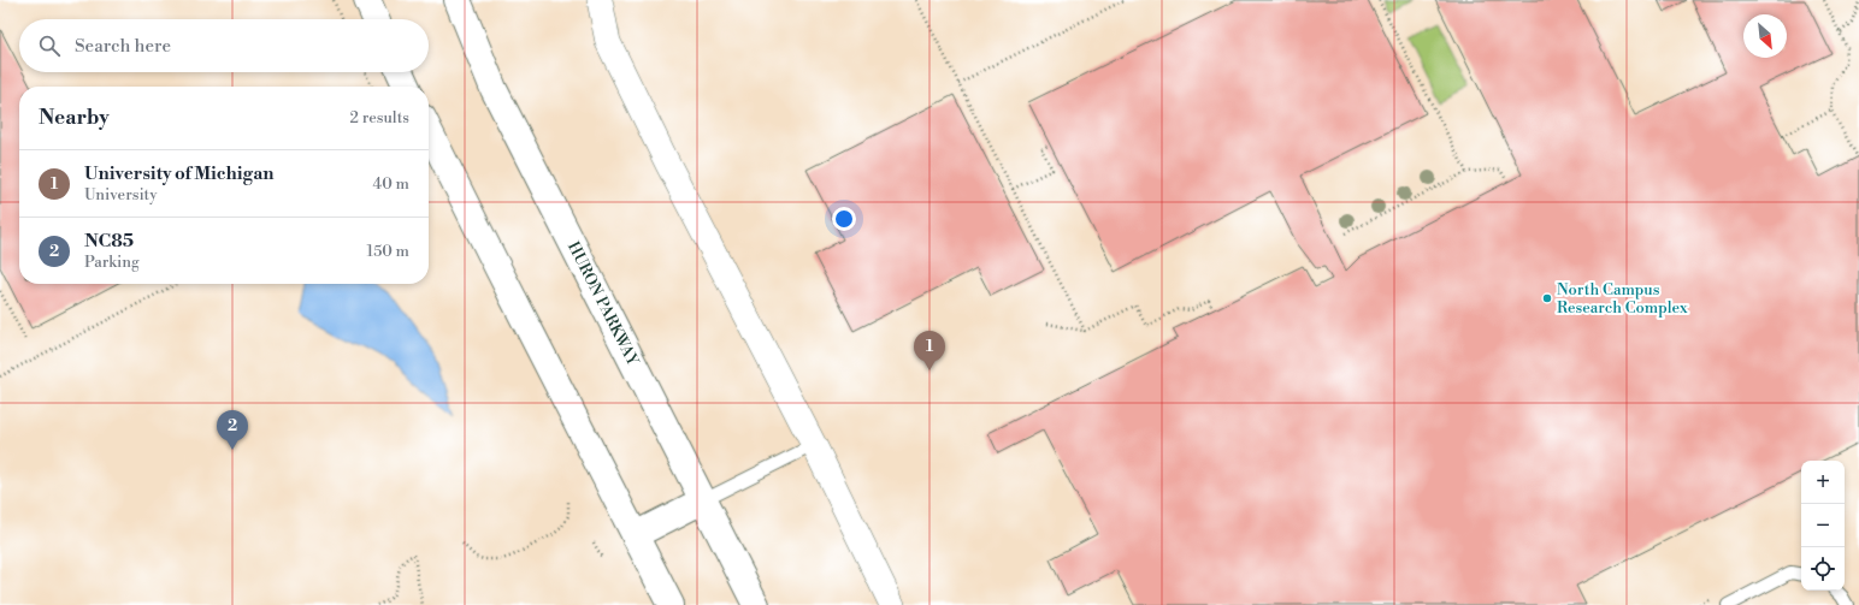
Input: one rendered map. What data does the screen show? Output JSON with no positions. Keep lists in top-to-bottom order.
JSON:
{
  "streets": {
    "main road": ["HURON PARKWAY"]
  },
  "places": ["North Campus Research Complex"],
  "north": "bottom right",
  "page": {
    "search": "Search here",
    "heading": ["Nearby", "2 results"],
    "list": [
      {
        "mark": "1",
        "name": "University of Michigan",
        "note": "University",
        "value": "40 m"
      },
      {
        "mark": "2",
        "name": "NC85",
        "note": "Parking",
        "value": "150 m"
      }
    ],
    "pins": ["1", "2"],
    "map_buttons": ["+", "−"]
  }
}
